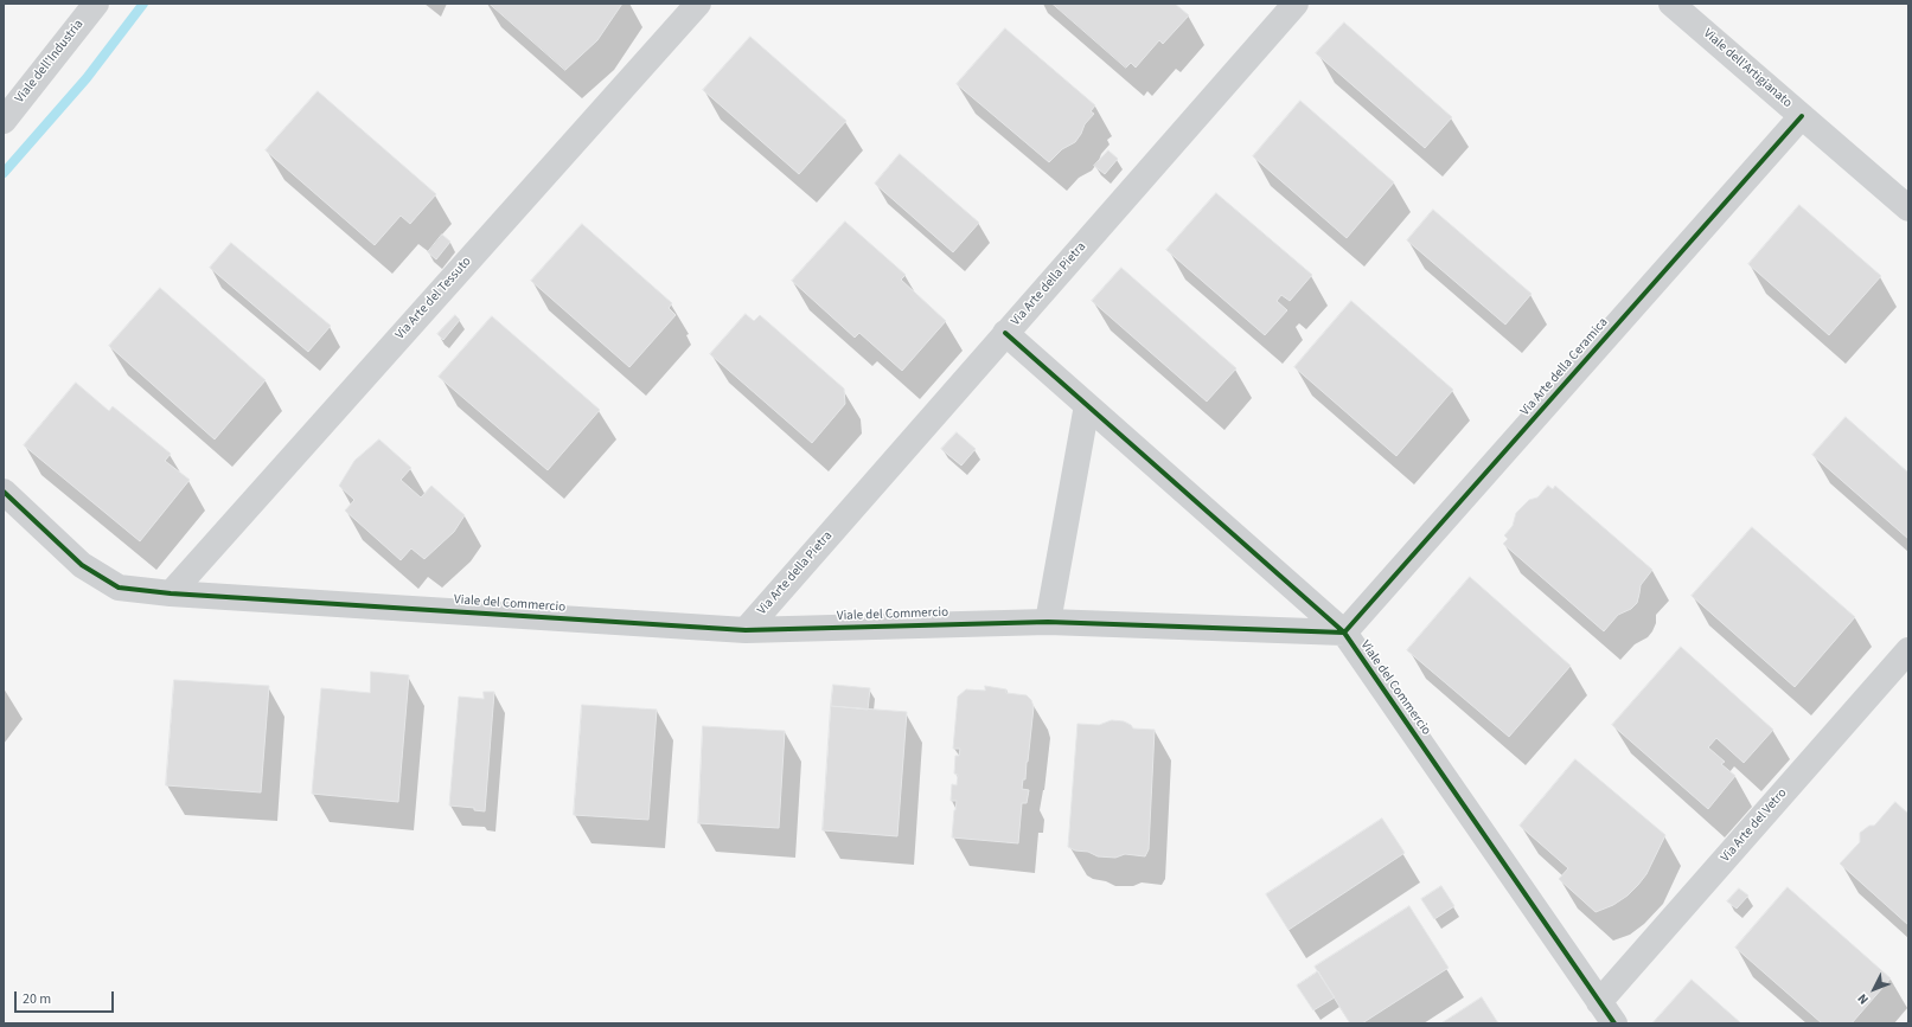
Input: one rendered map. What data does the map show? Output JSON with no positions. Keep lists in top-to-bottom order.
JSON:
{
  "streets": {
    "street": [
      "Viale dell'Industria",
      "Viale dell'Artigianato",
      "Via Arte della Pietra",
      "Via Arte del Tessuto",
      "Via Arte della Ceramica",
      "Viale del Commercio",
      "Via Arte del Vetro"
    ]
  },
  "crossings": [
    ["Viale dell'Artigianato", "Via Arte della Ceramica"],
    ["Via Arte della Pietra", "Viale del Commercio"],
    ["Via Arte del Tessuto", "Viale del Commercio"],
    ["Via Arte della Ceramica", "Viale del Commercio"],
    ["Viale del Commercio", "Via Arte del Vetro"]
  ],
  "scale_bar": "20 m",
  "north": "bottom left"
}
